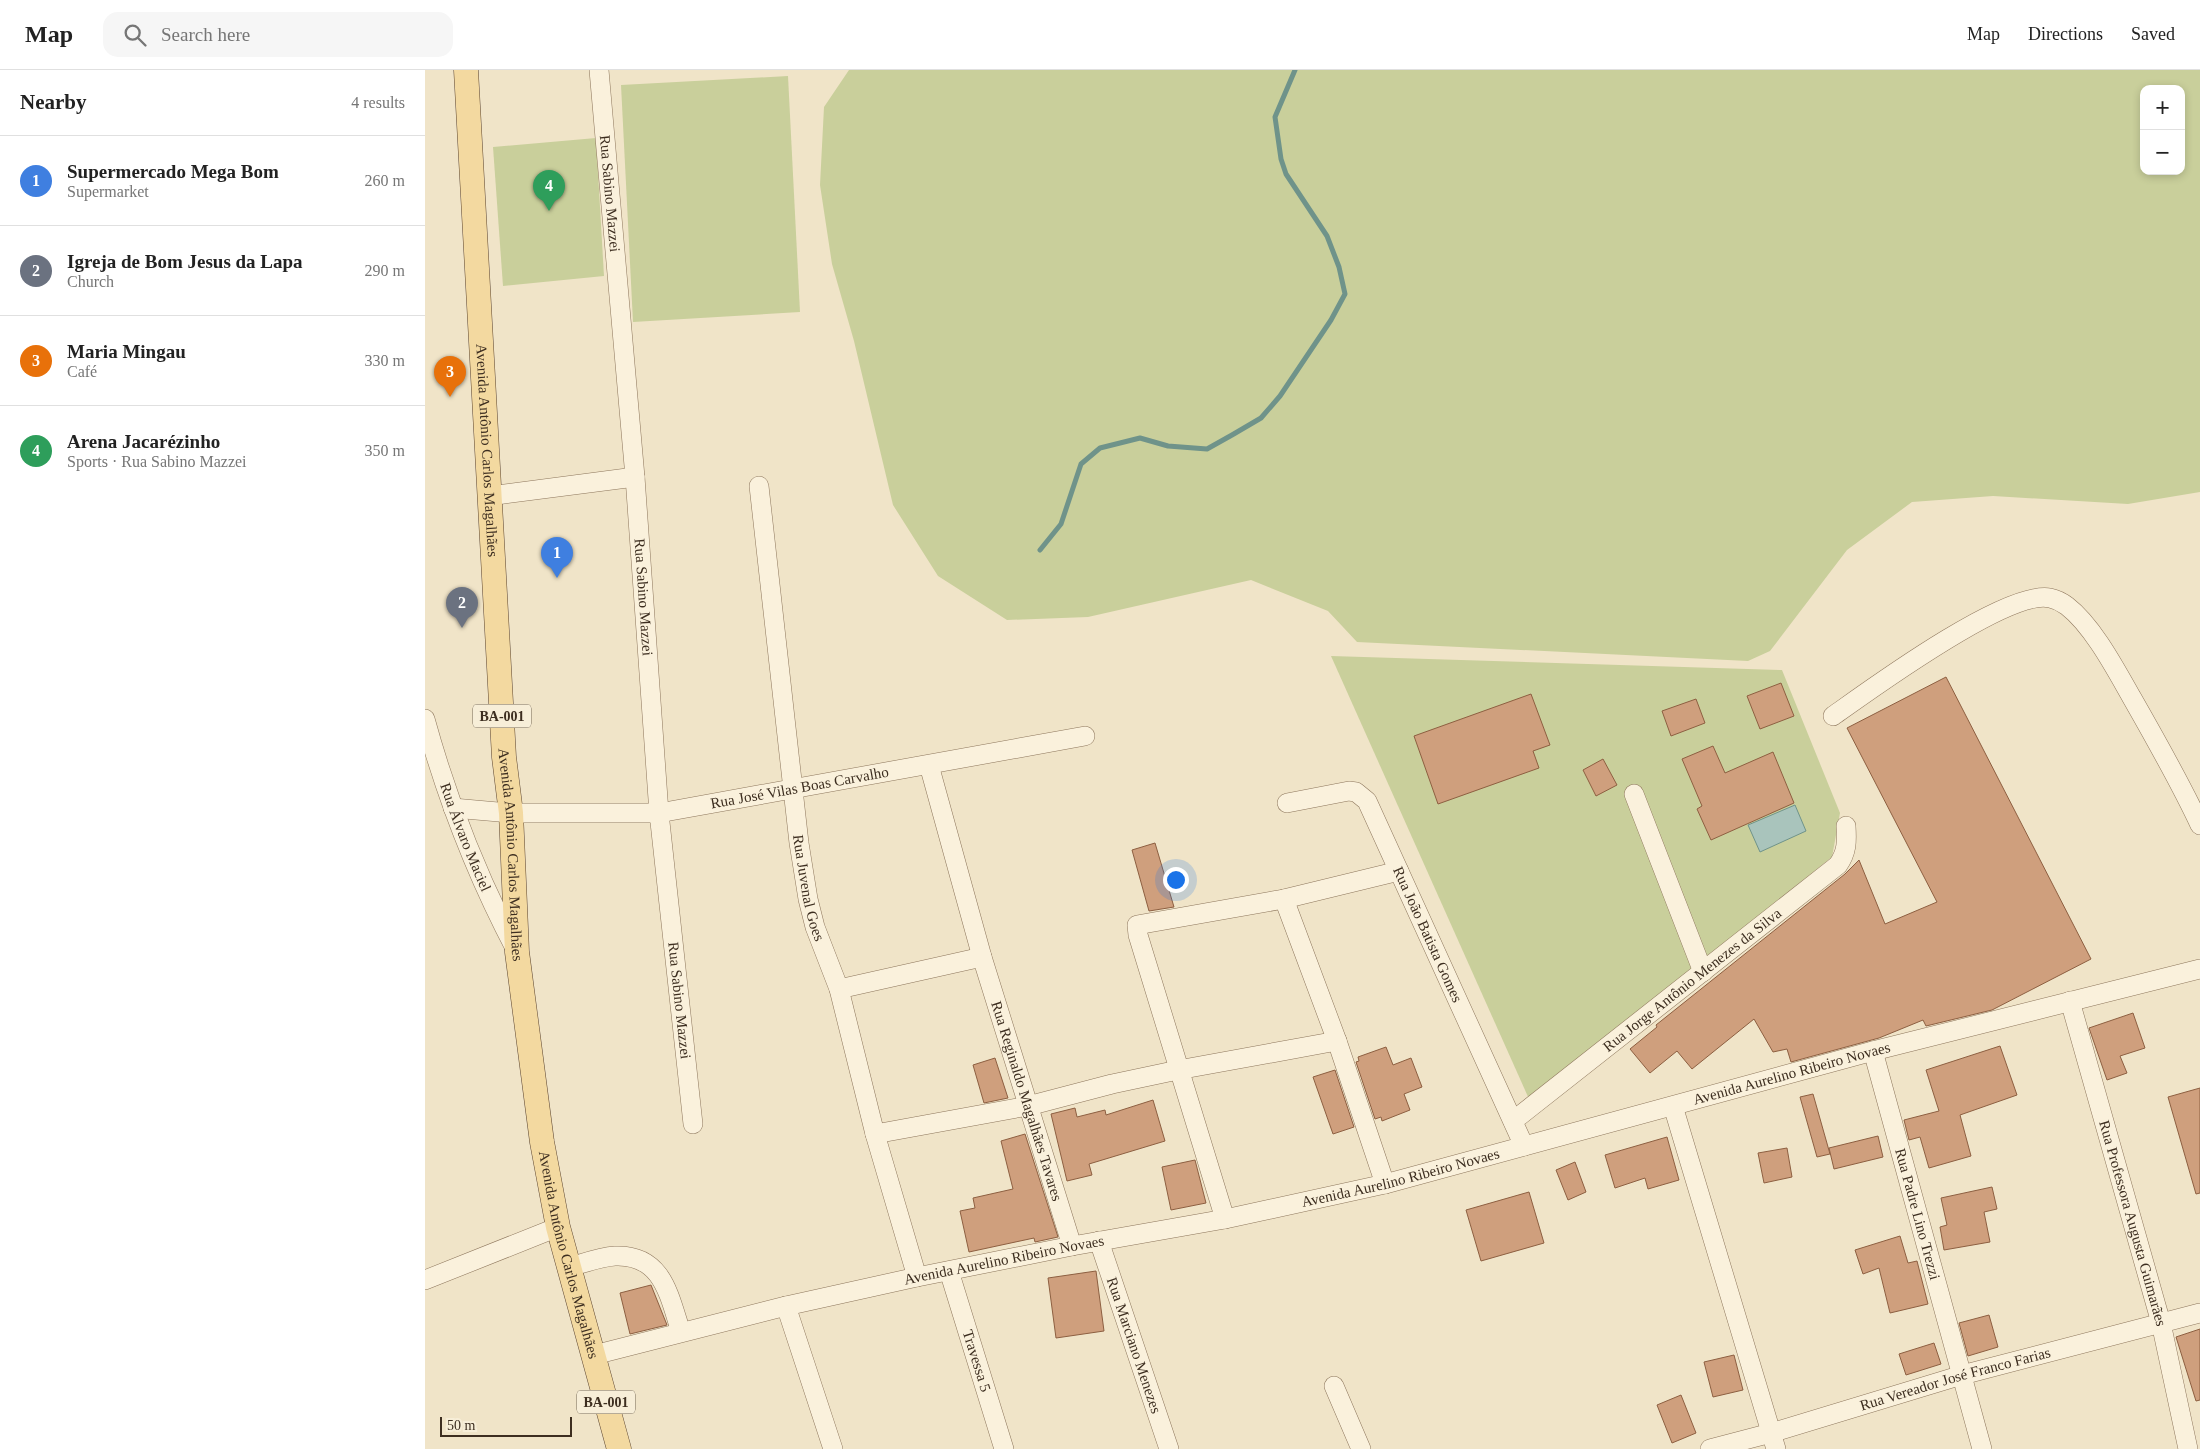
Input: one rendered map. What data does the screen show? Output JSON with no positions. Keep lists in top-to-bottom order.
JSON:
{
  "streets": {
    "main road": ["Avenida Antônio Carlos Magalhães", "BA-001"],
    "street": [
      "Rua Sabino Mazzei",
      "Rua José Vilas Boas Carvalho",
      "Rua Álvaro Maciel",
      "Rua Juvenal Goes",
      "Rua João Batista Gomes",
      "Rua Jorge Antônio Menezes da Silva",
      "Avenida Aurelino Ribeiro Novaes",
      "Rua Reginaldo Magalhães Tavares",
      "Rua Padre Lino Trezzi",
      "Rua Professora Augusta Guimarães",
      "Rua Marciano Menezes",
      "Travessa 5",
      "Rua Vereador José Franco Farias"
    ]
  },
  "crossings": [
    ["Rua Sabino Mazzei", "Rua José Vilas Boas Carvalho"],
    ["Avenida Antônio Carlos Magalhães", "Rua José Vilas Boas Carvalho"],
    ["Avenida Antônio Carlos Magalhães", "Rua Álvaro Maciel"],
    ["Avenida Antônio Carlos Magalhães", "Avenida Aurelino Ribeiro Novaes"],
    ["Rua José Vilas Boas Carvalho", "Rua Álvaro Maciel"],
    ["Rua José Vilas Boas Carvalho", "Rua Juvenal Goes"],
    ["Rua José Vilas Boas Carvalho", "Rua Reginaldo Magalhães Tavares"],
    ["Rua Juvenal Goes", "Avenida Aurelino Ribeiro Novaes"],
    ["Rua João Batista Gomes", "Rua Jorge Antônio Menezes da Silva"],
    ["Rua João Batista Gomes", "Avenida Aurelino Ribeiro Novaes"],
    ["Avenida Aurelino Ribeiro Novaes", "Rua Reginaldo Magalhães Tavares"],
    ["Avenida Aurelino Ribeiro Novaes", "Rua Padre Lino Trezzi"],
    ["Avenida Aurelino Ribeiro Novaes", "Rua Professora Augusta Guimarães"],
    ["Avenida Aurelino Ribeiro Novaes", "Rua Marciano Menezes"],
    ["Avenida Aurelino Ribeiro Novaes", "Travessa 5"],
    ["Rua Padre Lino Trezzi", "Rua Vereador José Franco Farias"],
    ["Rua Professora Augusta Guimarães", "Rua Vereador José Franco Farias"]
  ],
  "scale_bar": "50 m",
  "page": {
    "header": "Map",
    "search": "Search here",
    "nav": ["Map", "Directions", "Saved"],
    "heading": ["Nearby", "4 results"],
    "map_buttons": ["+", "−"],
    "list": [
      {
        "mark": "1",
        "name": "Supermercado Mega Bom",
        "note": "Supermarket",
        "value": "260 m"
      },
      {
        "mark": "2",
        "name": "Igreja de Bom Jesus da Lapa",
        "note": "Church",
        "value": "290 m"
      },
      {
        "mark": "3",
        "name": "Maria Mingau",
        "note": "Café",
        "value": "330 m"
      },
      {
        "mark": "4",
        "name": "Arena Jacarézinho",
        "note": "Sports · Rua Sabino Mazzei",
        "value": "350 m"
      }
    ],
    "pins": [
      "4",
      "3",
      "1",
      "2"
    ],
    "scale": "50 m"
  }
}
